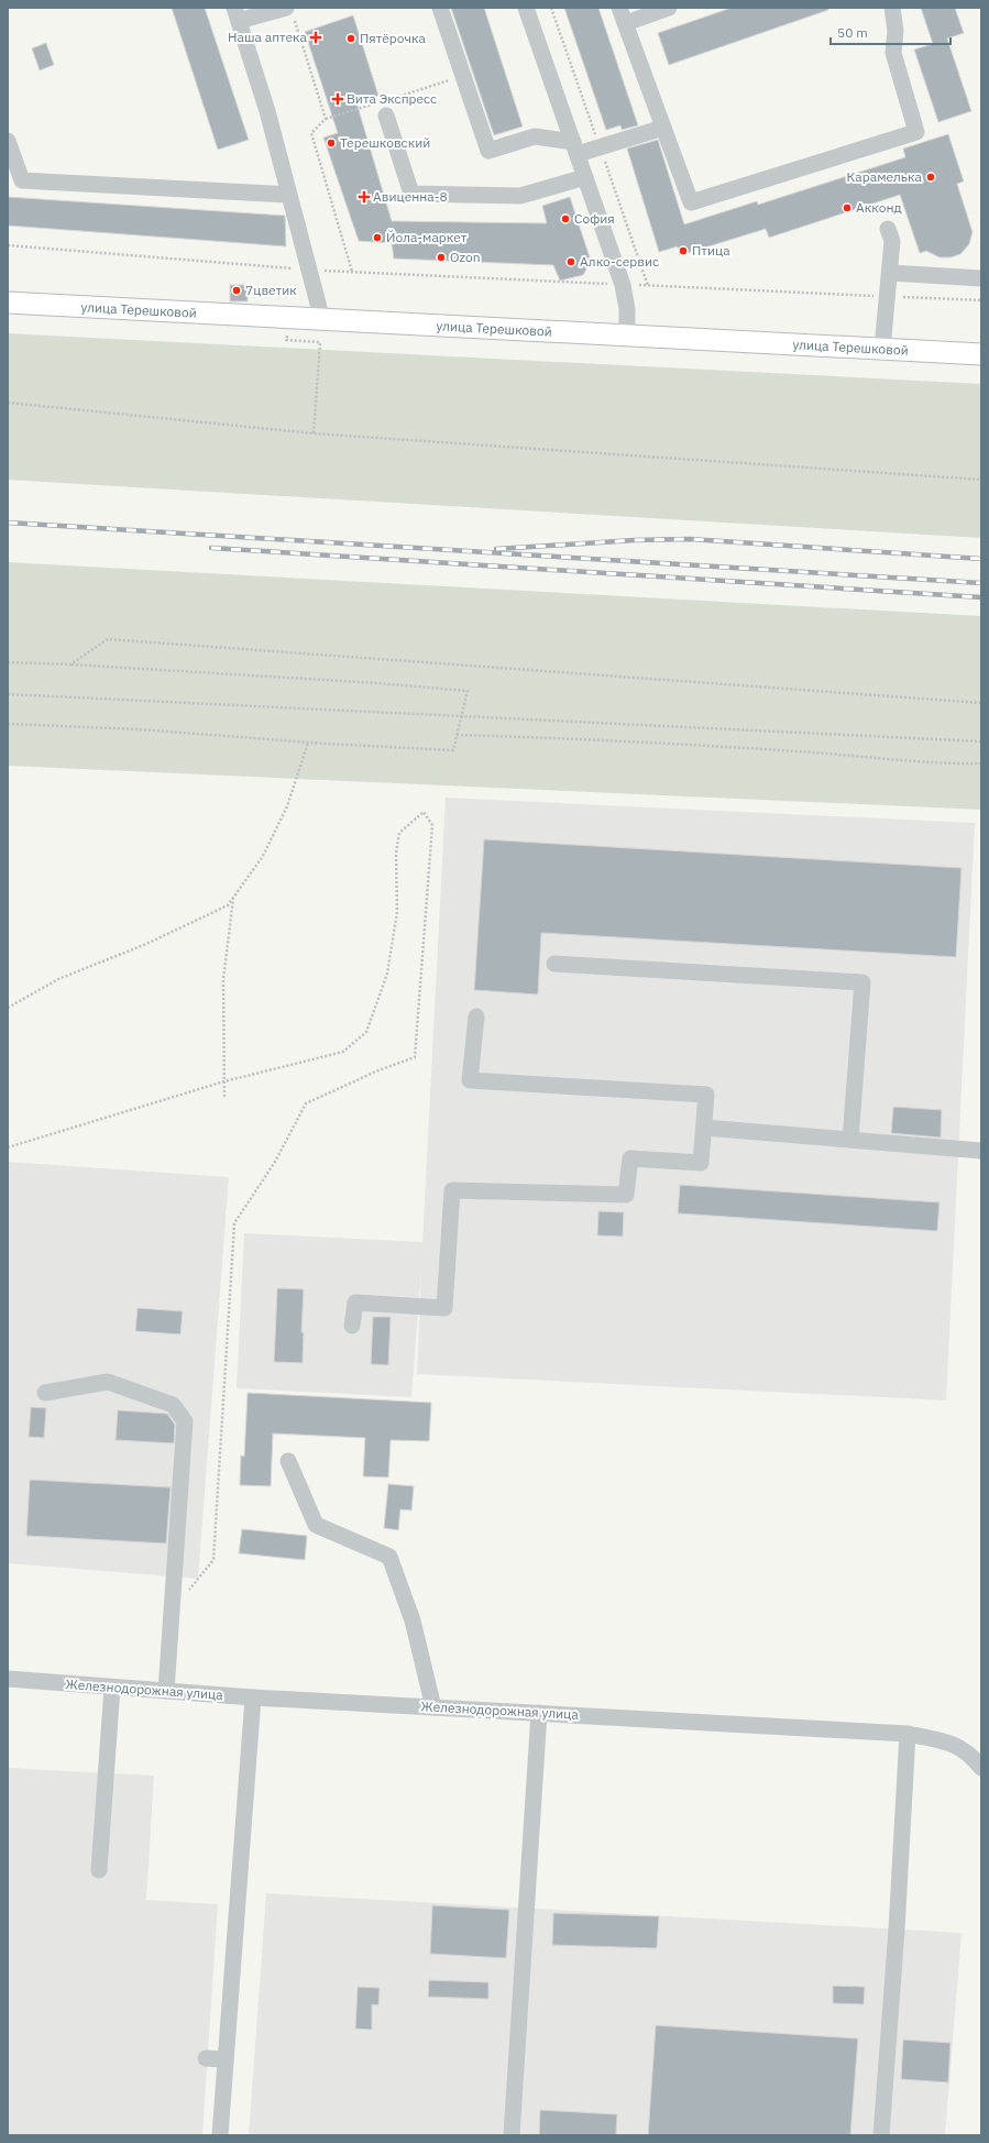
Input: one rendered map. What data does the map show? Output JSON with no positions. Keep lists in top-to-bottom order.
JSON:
{
  "streets": {
    "main road": ["улица Терешковой"],
    "street": ["Железнодорожная улица"]
  },
  "places": {
    "health": ["Наша аптека", "Вита Экспресс", "Авиценна-8"],
    "other": [
      "Пятёрочка",
      "Терешковский",
      "Карамелька",
      "Акконд",
      "София",
      "Йола-маркет",
      "Птица",
      "Ozon",
      "Алко-сервис",
      "7цветик"
    ]
  },
  "scale_bar": "50 m"
}
